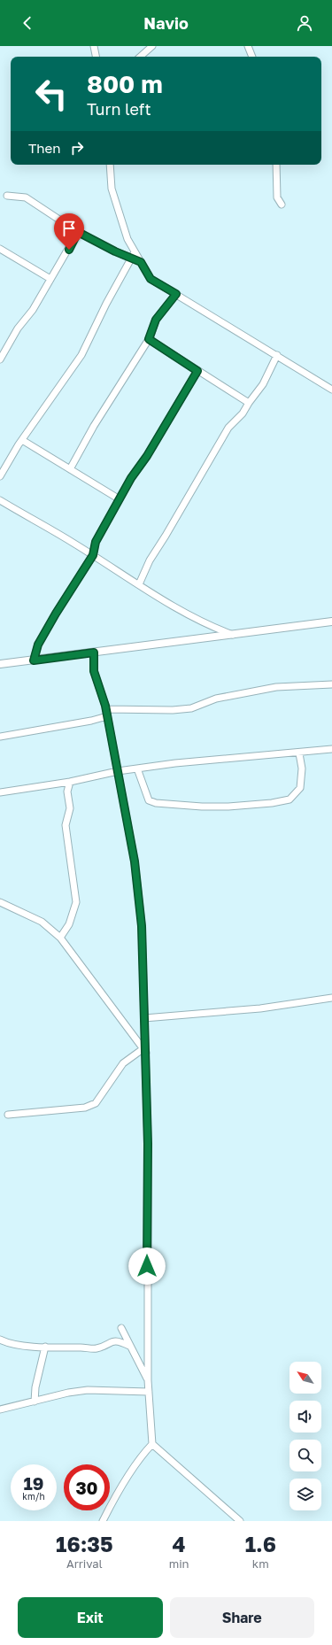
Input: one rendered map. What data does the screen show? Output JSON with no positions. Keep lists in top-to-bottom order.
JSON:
{
  "north": "top left",
  "page": {
    "header": "Navio",
    "turn": ["800 m", "Turn left"],
    "then": "Then",
    "speed": "19 km/h",
    "limit": "30",
    "eta": [
      "16:35",
      "Arrival",
      "4",
      "min",
      "1.6",
      "km"
    ],
    "buttons": ["Exit", "Share"]
  }
}
